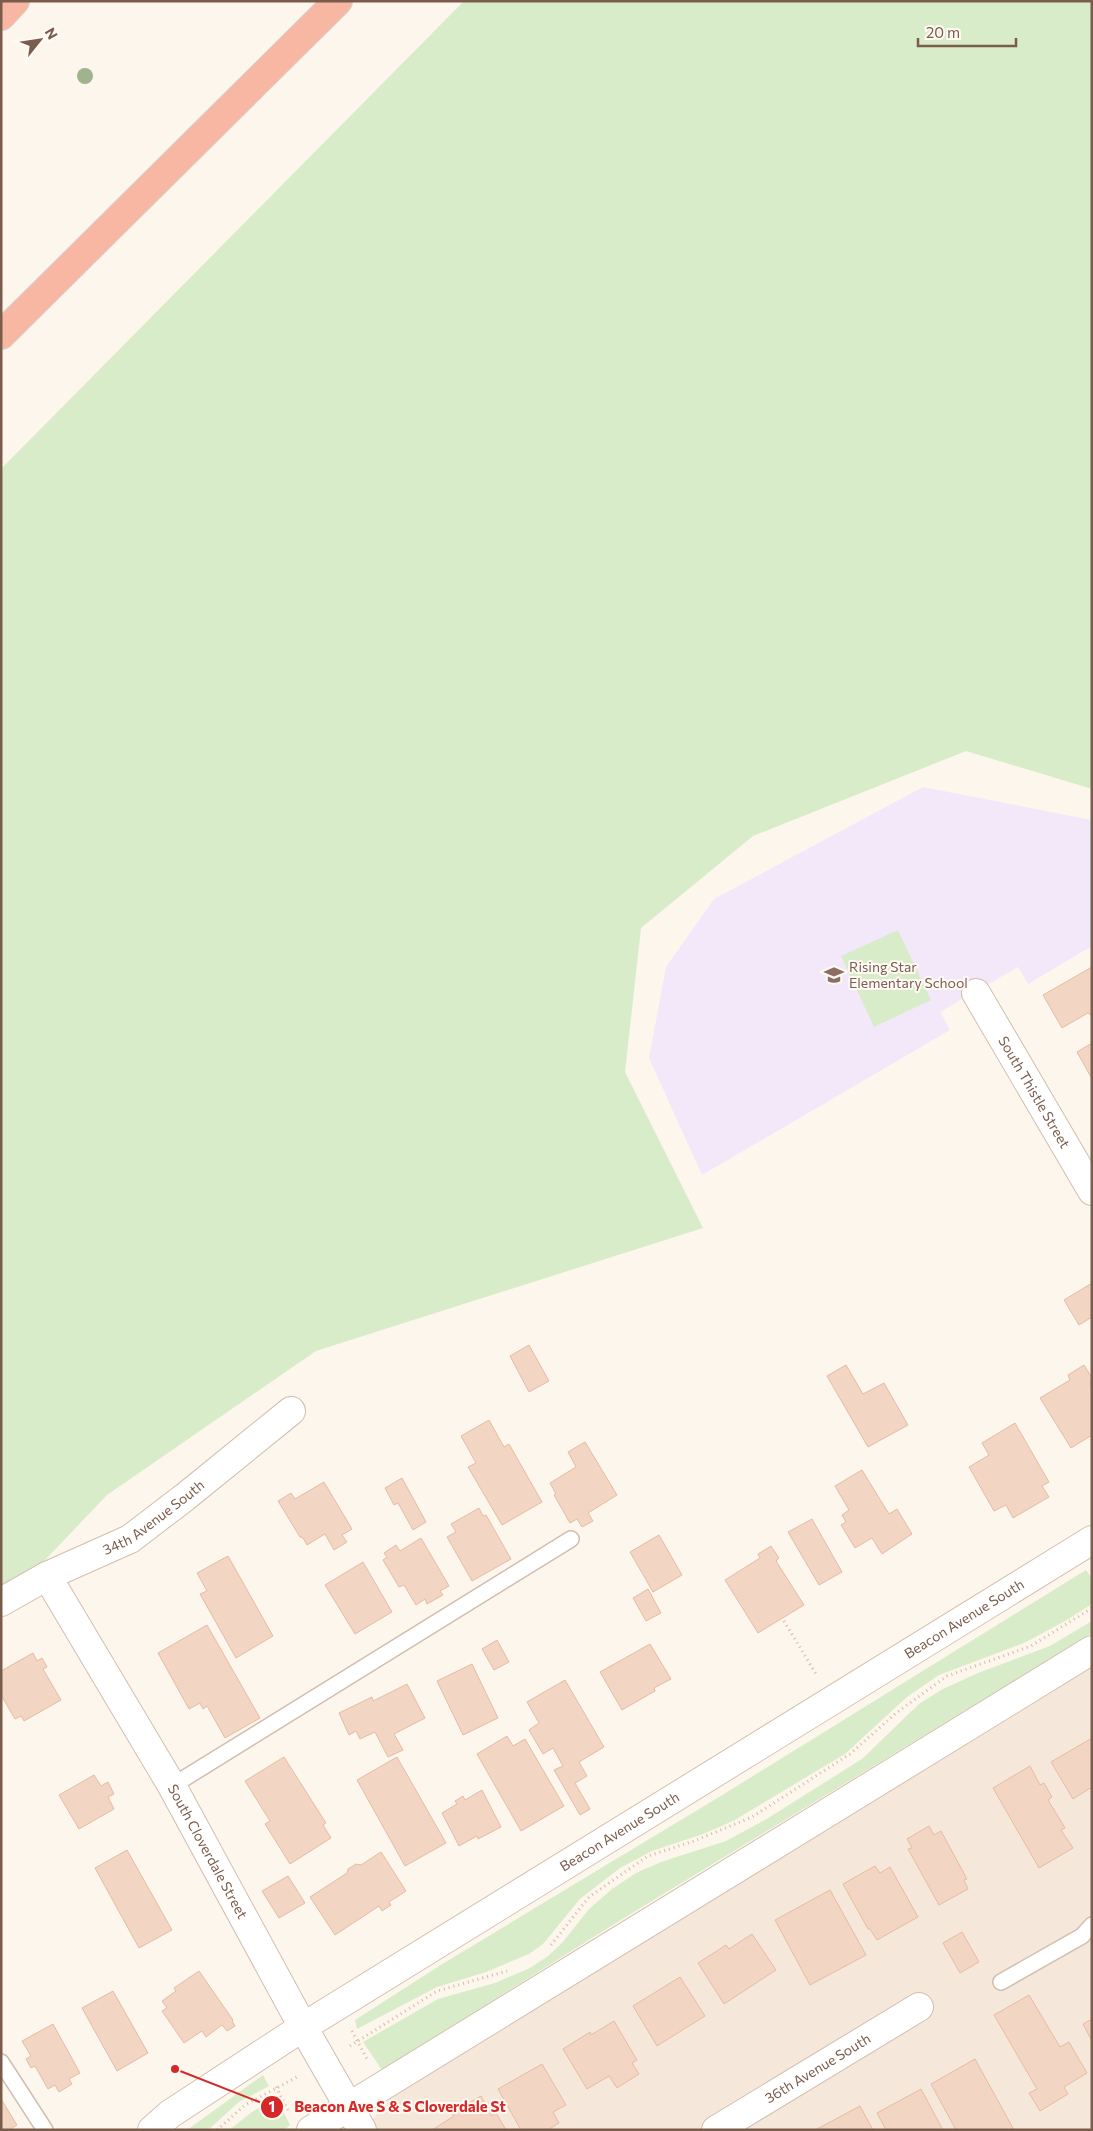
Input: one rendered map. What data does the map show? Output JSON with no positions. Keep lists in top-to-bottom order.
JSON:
{
  "streets": {
    "main road": [
      "South Thistle Street",
      "34th Avenue South",
      "Beacon Avenue South",
      "South Cloverdale Street",
      "36th Avenue South"
    ]
  },
  "crossings": [
    ["34th Avenue South", "South Cloverdale Street"],
    ["Beacon Avenue South", "South Cloverdale Street"]
  ],
  "places": {
    "school or university": ["Rising Star Elementary School"],
    "other": ["Beacon Ave S & S Cloverdale St"]
  },
  "scale_bar": "20 m",
  "north": "top right"
}
